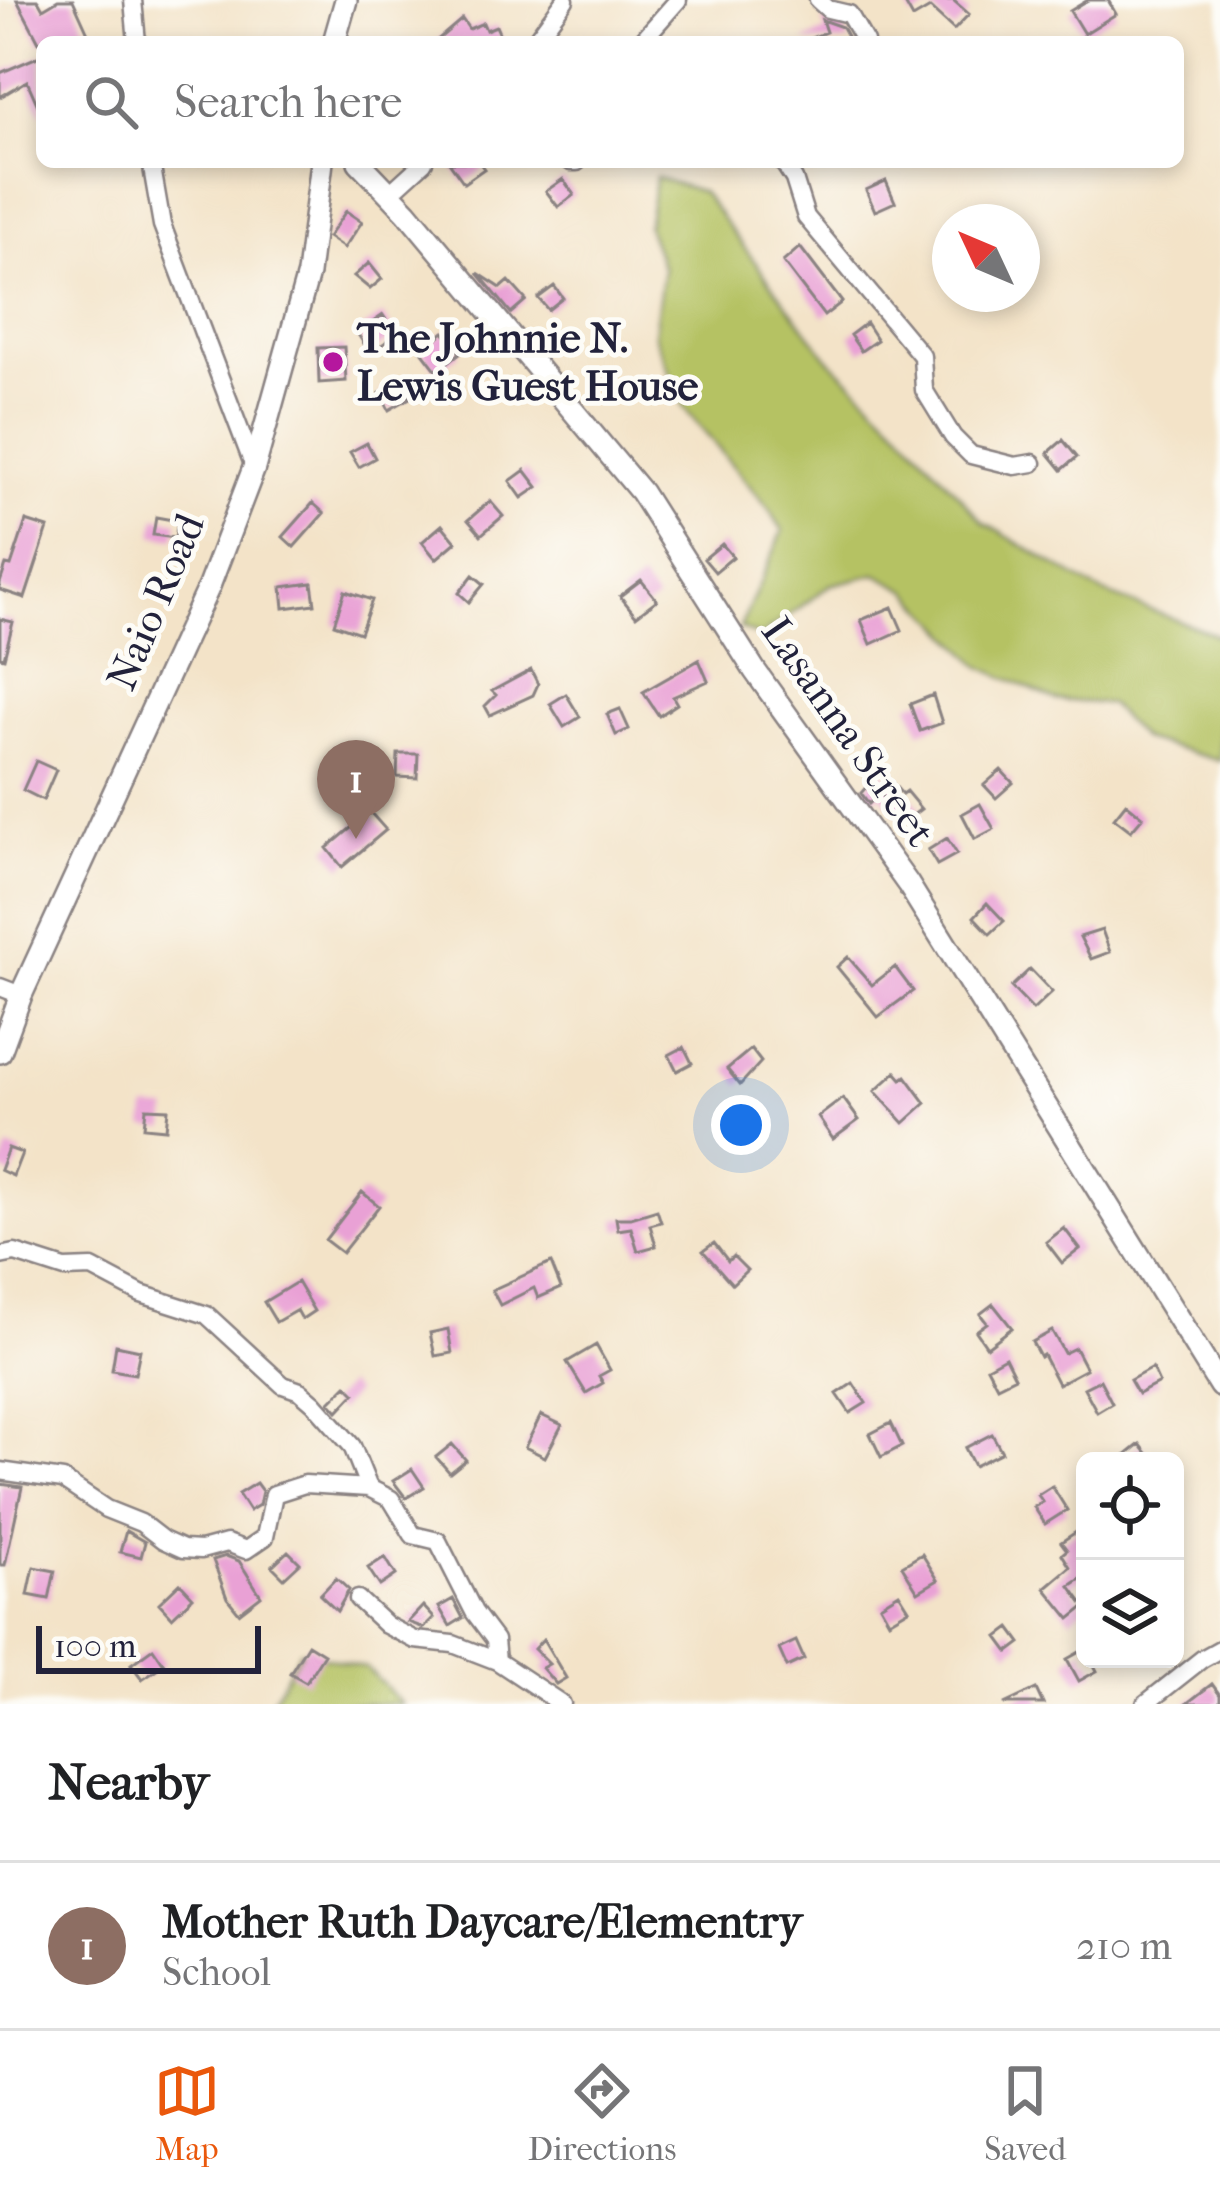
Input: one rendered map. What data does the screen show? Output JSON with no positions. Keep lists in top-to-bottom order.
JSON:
{
  "streets": {
    "street": ["Naio Road", "Lasanna Street"]
  },
  "places": ["The Johnnie N. Lewis Guest House"],
  "scale_bar": "100 m",
  "north": "top left",
  "page": {
    "search": "Search here",
    "pins": "1",
    "scale": "100 m",
    "heading": "Nearby",
    "list": [
      {
        "mark": "1",
        "name": "Mother Ruth Daycare/Elementry",
        "note": "School",
        "value": "210 m"
      }
    ],
    "nav": ["Map", "Directions", "Saved"]
  }
}
